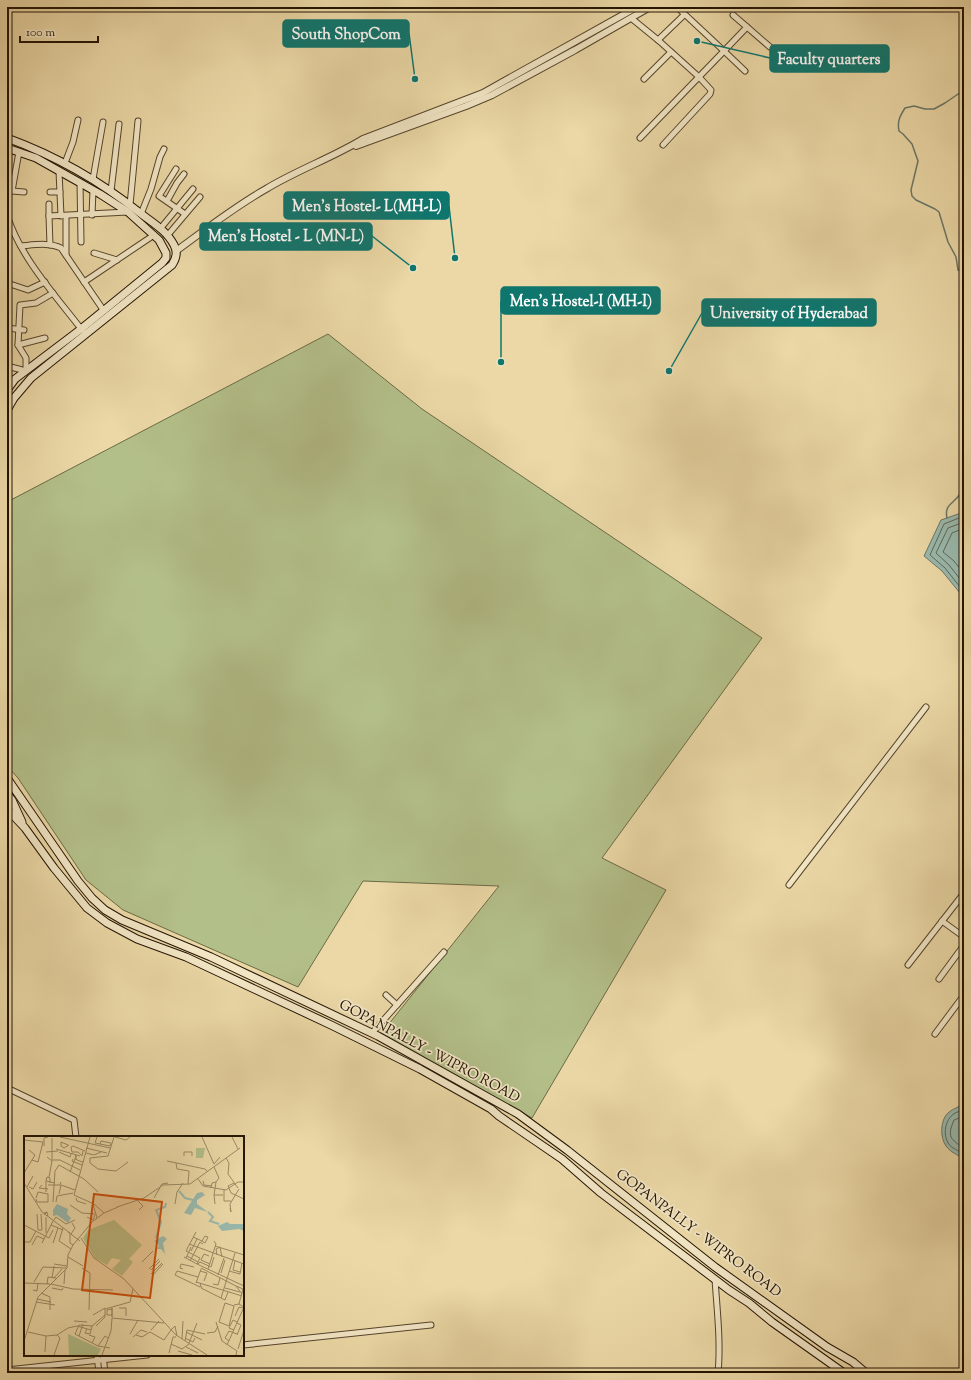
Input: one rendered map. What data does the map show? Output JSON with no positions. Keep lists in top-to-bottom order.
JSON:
{
  "streets": {
    "main road": ["GOPANPALLY - WIPRO ROAD"]
  },
  "places": [
    "Faculty quarters",
    "South ShopCom",
    "Men's Hostel- L(MH-L)",
    "Men's Hostel - L (MN-L)",
    "Men's Hostel-I (MH-I)",
    "University of Hyderabad"
  ],
  "scale_bar": "100 m"
}
